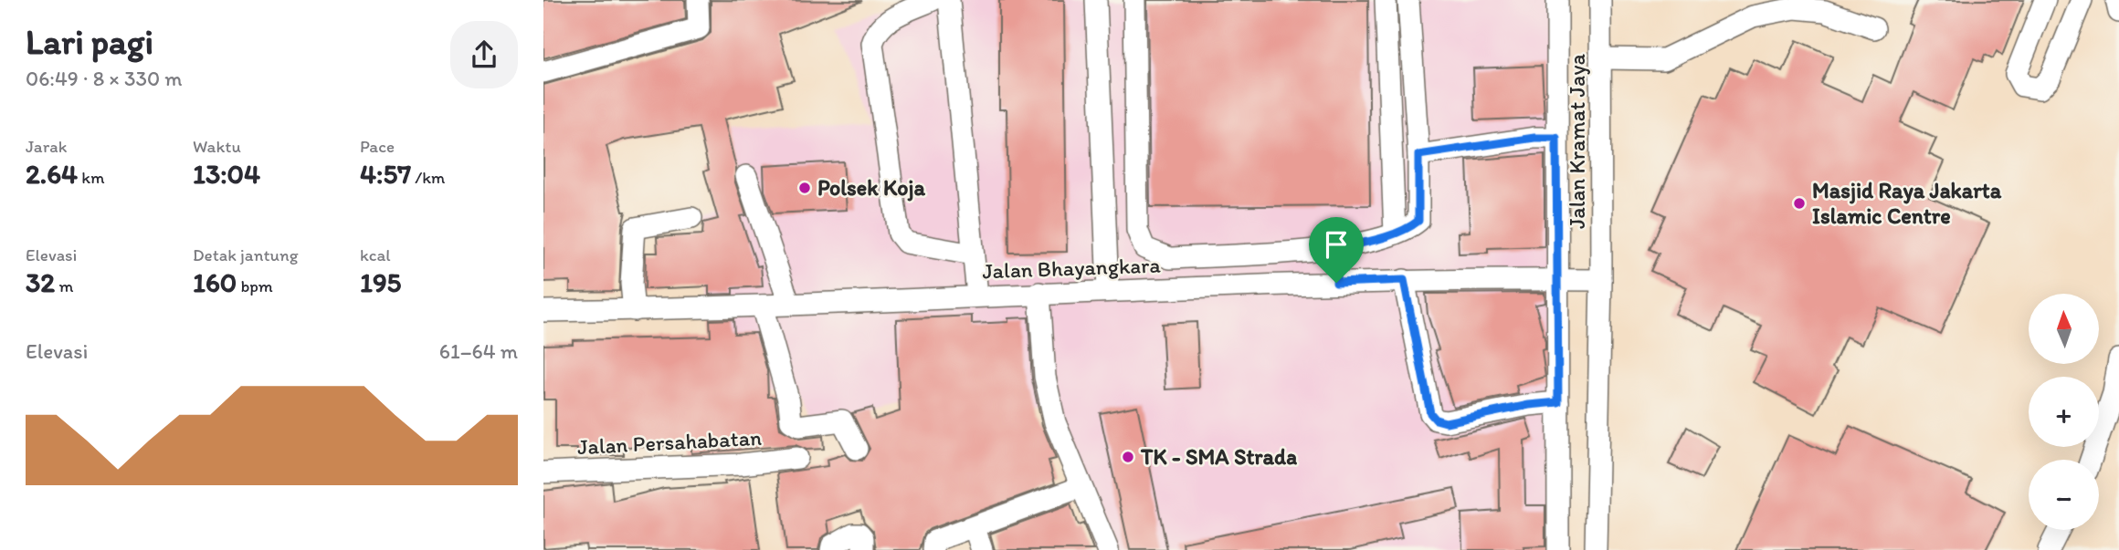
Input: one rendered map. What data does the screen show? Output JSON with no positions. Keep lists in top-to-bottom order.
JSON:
{
  "streets": {
    "street": ["Jalan Kramat Jaya", "Jalan Bhayangkara", "Jalan Persahabatan"]
  },
  "crossings": [
    ["Jalan Kramat Jaya", "Jalan Bhayangkara"]
  ],
  "places": ["Polsek Koja", "Masjid Raya Jakarta Islamic Centre", "TK - SMA Strada"],
  "north": "top",
  "page": {
    "heading": ["Lari pagi", "06:49 · 8 × 330 m"],
    "stats": [
      ["Jarak", "2.64 km"],
      ["Waktu", "13:04"],
      ["Pace", "4:57 /km"],
      ["Elevasi", "32 m"],
      ["Detak jantung", "160 bpm"],
      ["kcal", "195"]
    ],
    "map_buttons": ["+", "−"],
    "chart": ["Elevasi", "61–64 m"]
  }
}
